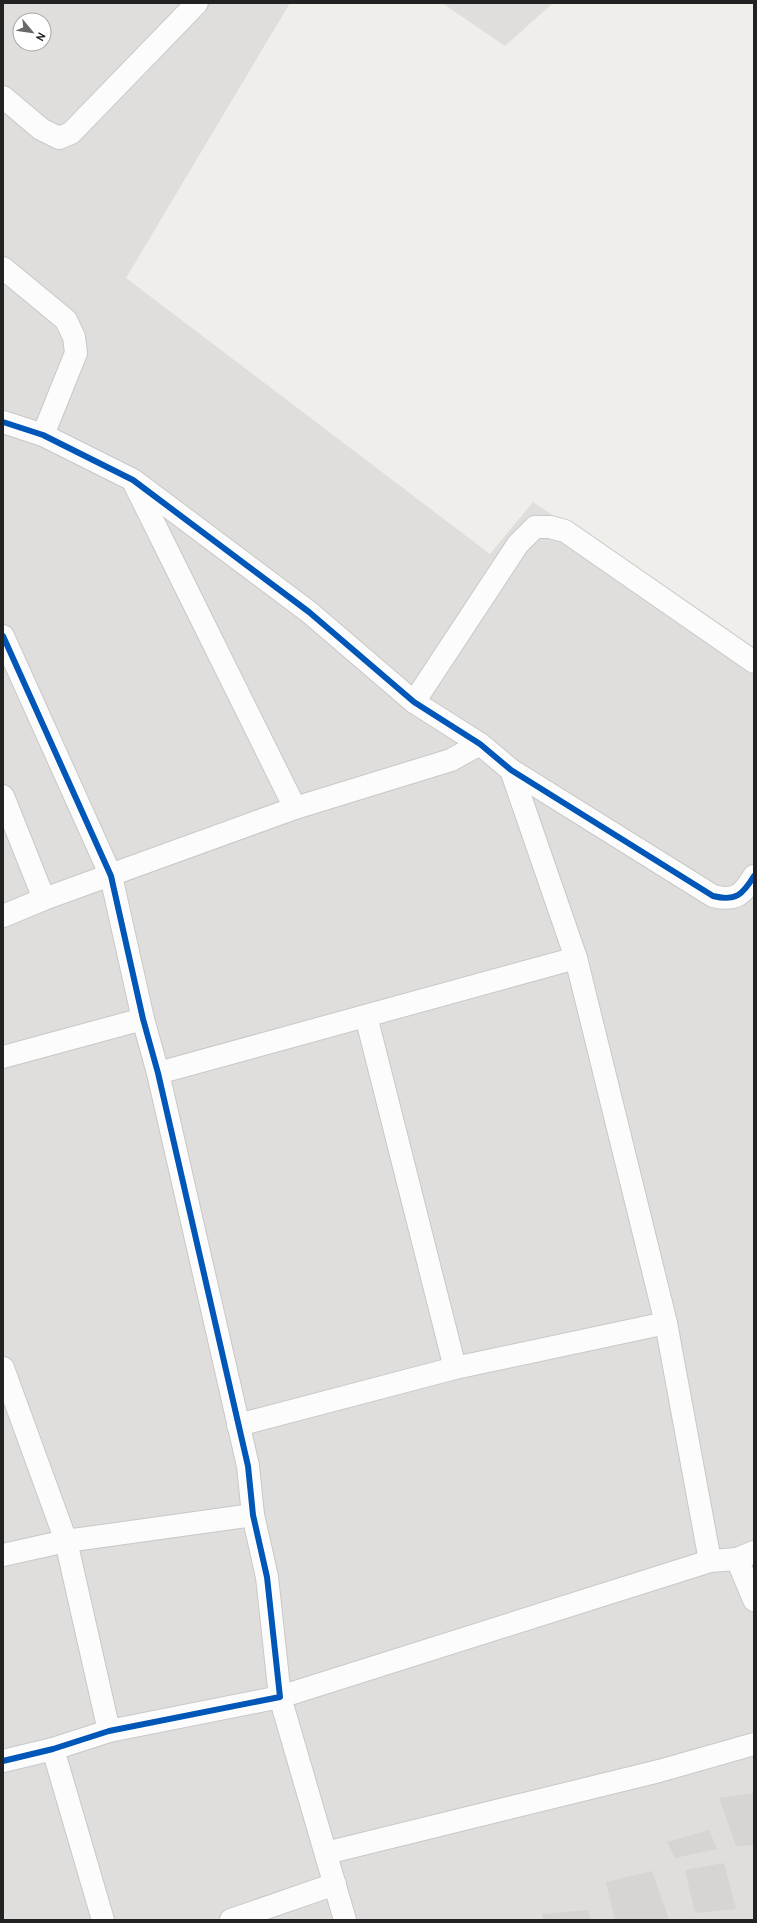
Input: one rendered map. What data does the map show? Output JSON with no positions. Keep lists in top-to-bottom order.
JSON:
{
  "north": "bottom right"
}
